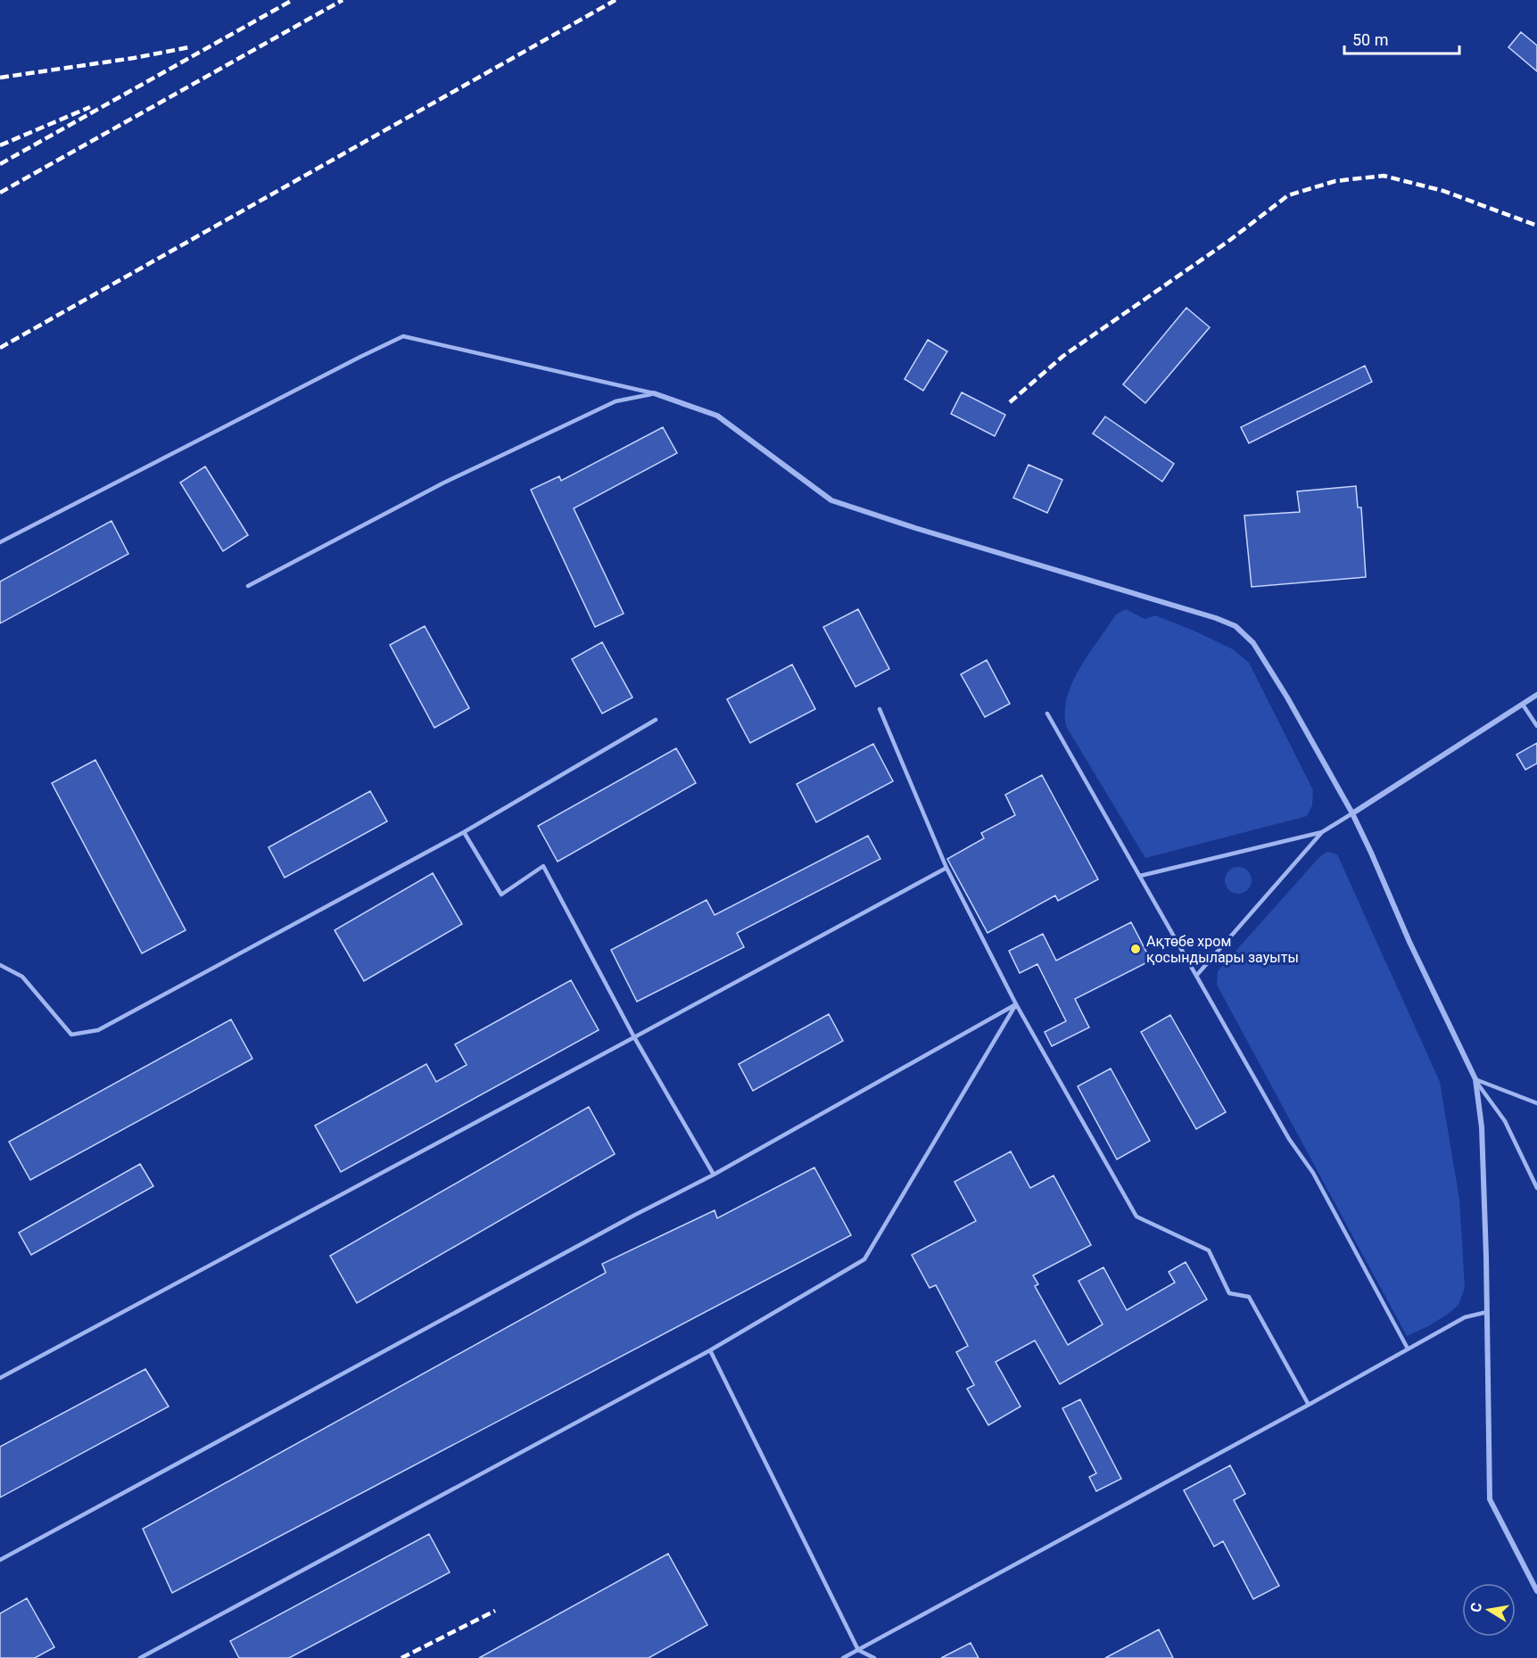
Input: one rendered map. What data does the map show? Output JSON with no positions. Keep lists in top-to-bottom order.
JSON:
{
  "places": ["Ақтөбе хром қосындылары зауыты"],
  "scale_bar": "50 m",
  "north": "left"
}
